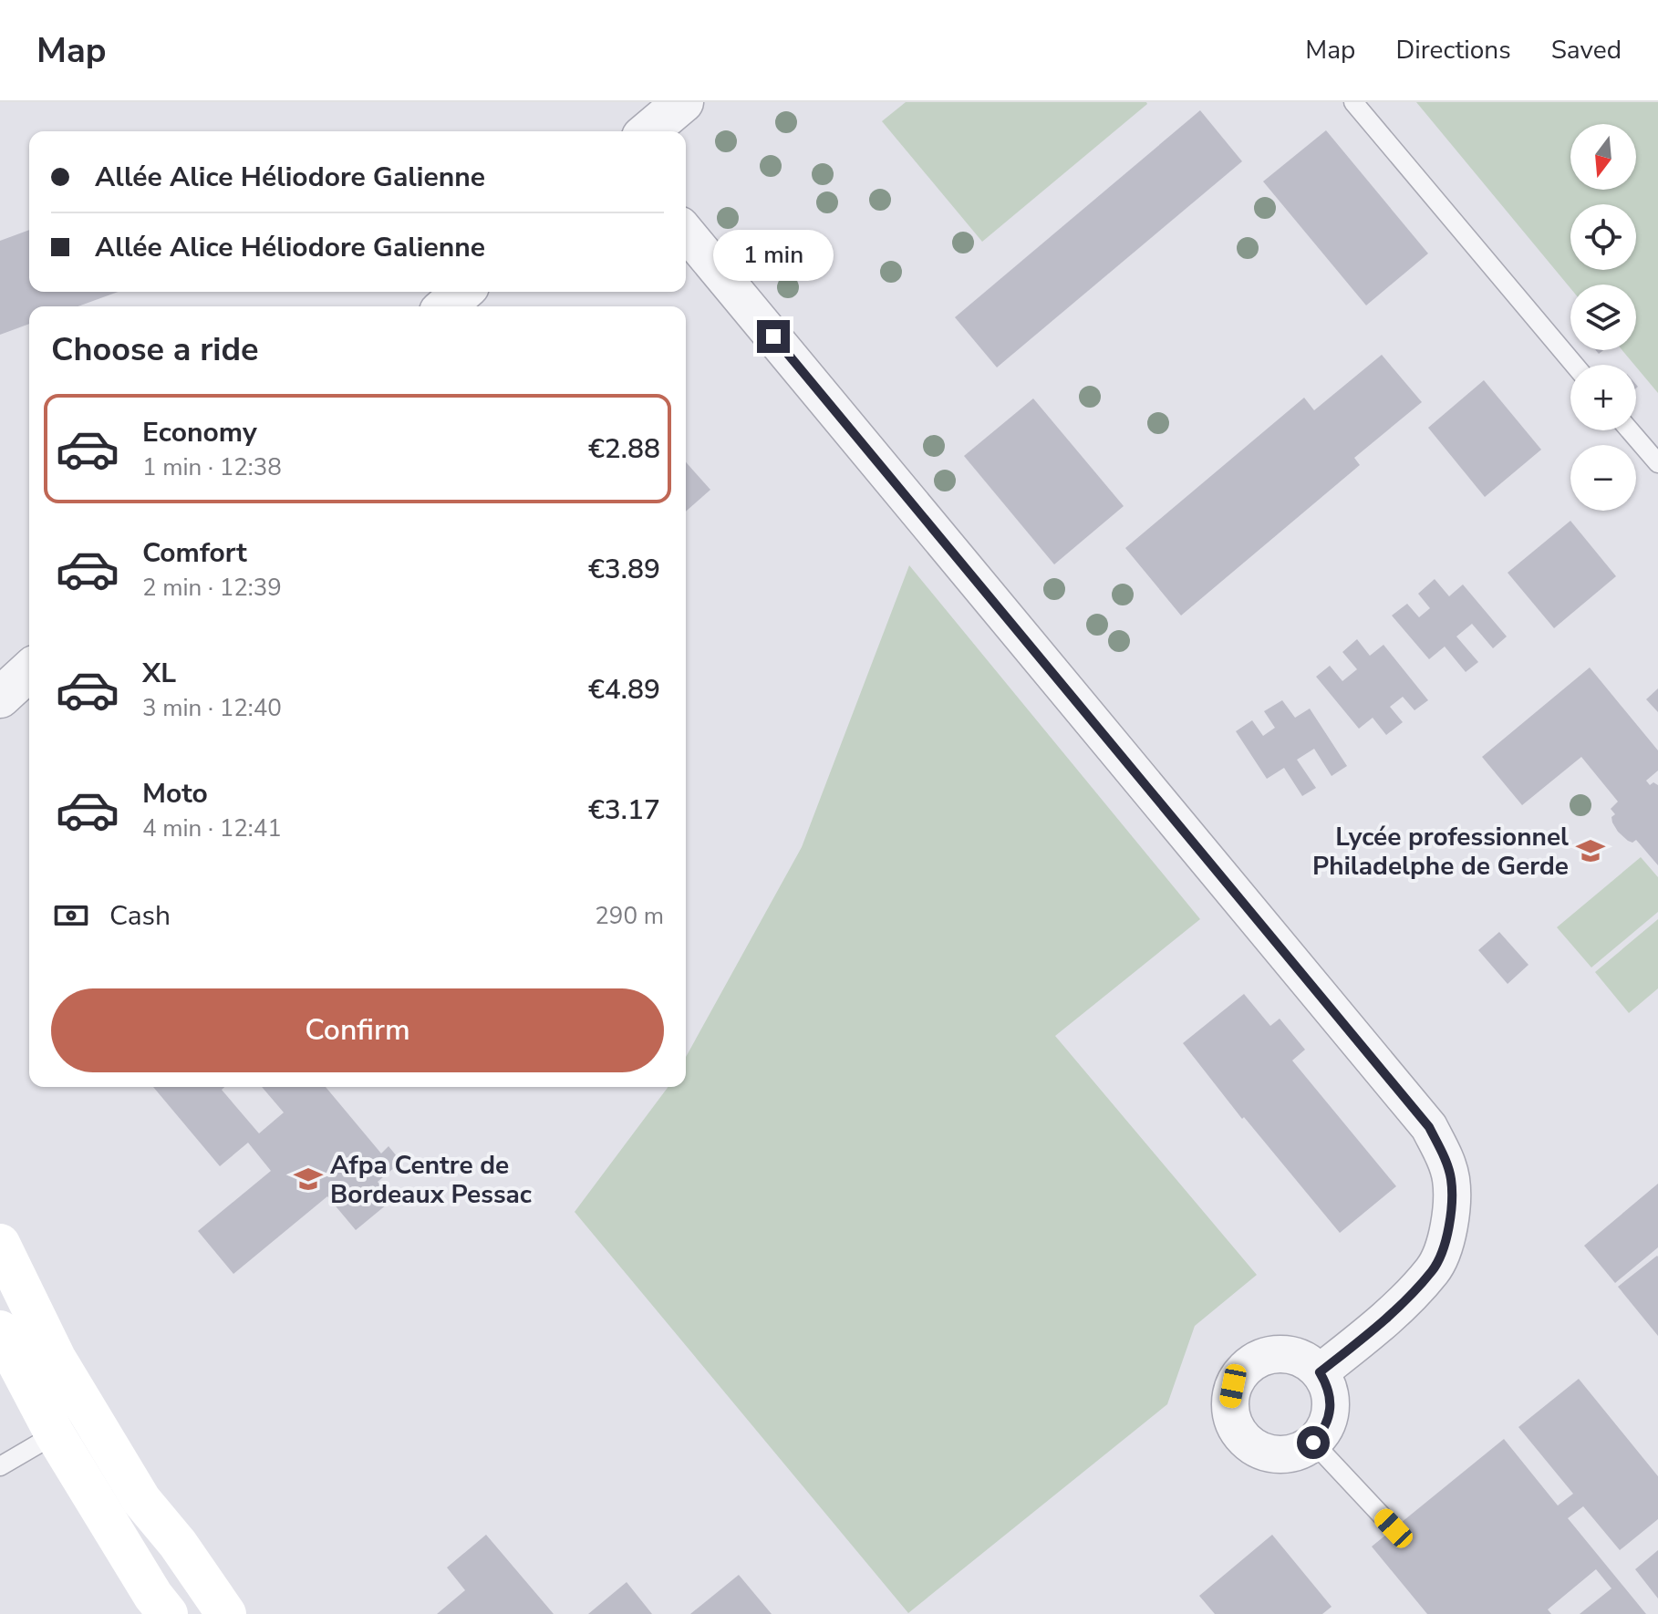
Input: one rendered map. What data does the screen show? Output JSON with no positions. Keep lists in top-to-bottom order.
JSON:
{
  "places": {
    "school or university": ["Lycée professionnel Philadelphe de Gerde", "Afpa Centre de Bordeaux Pessac"]
  },
  "north": "bottom",
  "page": {
    "header": "Map",
    "nav": ["Map", "Directions", "Saved"],
    "map_buttons": ["+", "−"],
    "banner": ["Allée Alice Héliodore Galienne", "Allée Alice Héliodore Galienne"],
    "bubble": "1 min",
    "heading": "Choose a ride",
    "list": [
      {
        "name": "Economy",
        "note": "1 min · 12:38",
        "value": "€2.88"
      },
      {
        "name": "Comfort",
        "note": "2 min · 12:39",
        "value": "€3.89"
      },
      {
        "name": "XL",
        "note": "3 min · 12:40",
        "value": "€4.89"
      },
      {
        "name": "Moto",
        "note": "4 min · 12:41",
        "value": "€3.17"
      }
    ],
    "pay": ["Cash", "290 m"],
    "buttons": "Confirm"
  }
}
